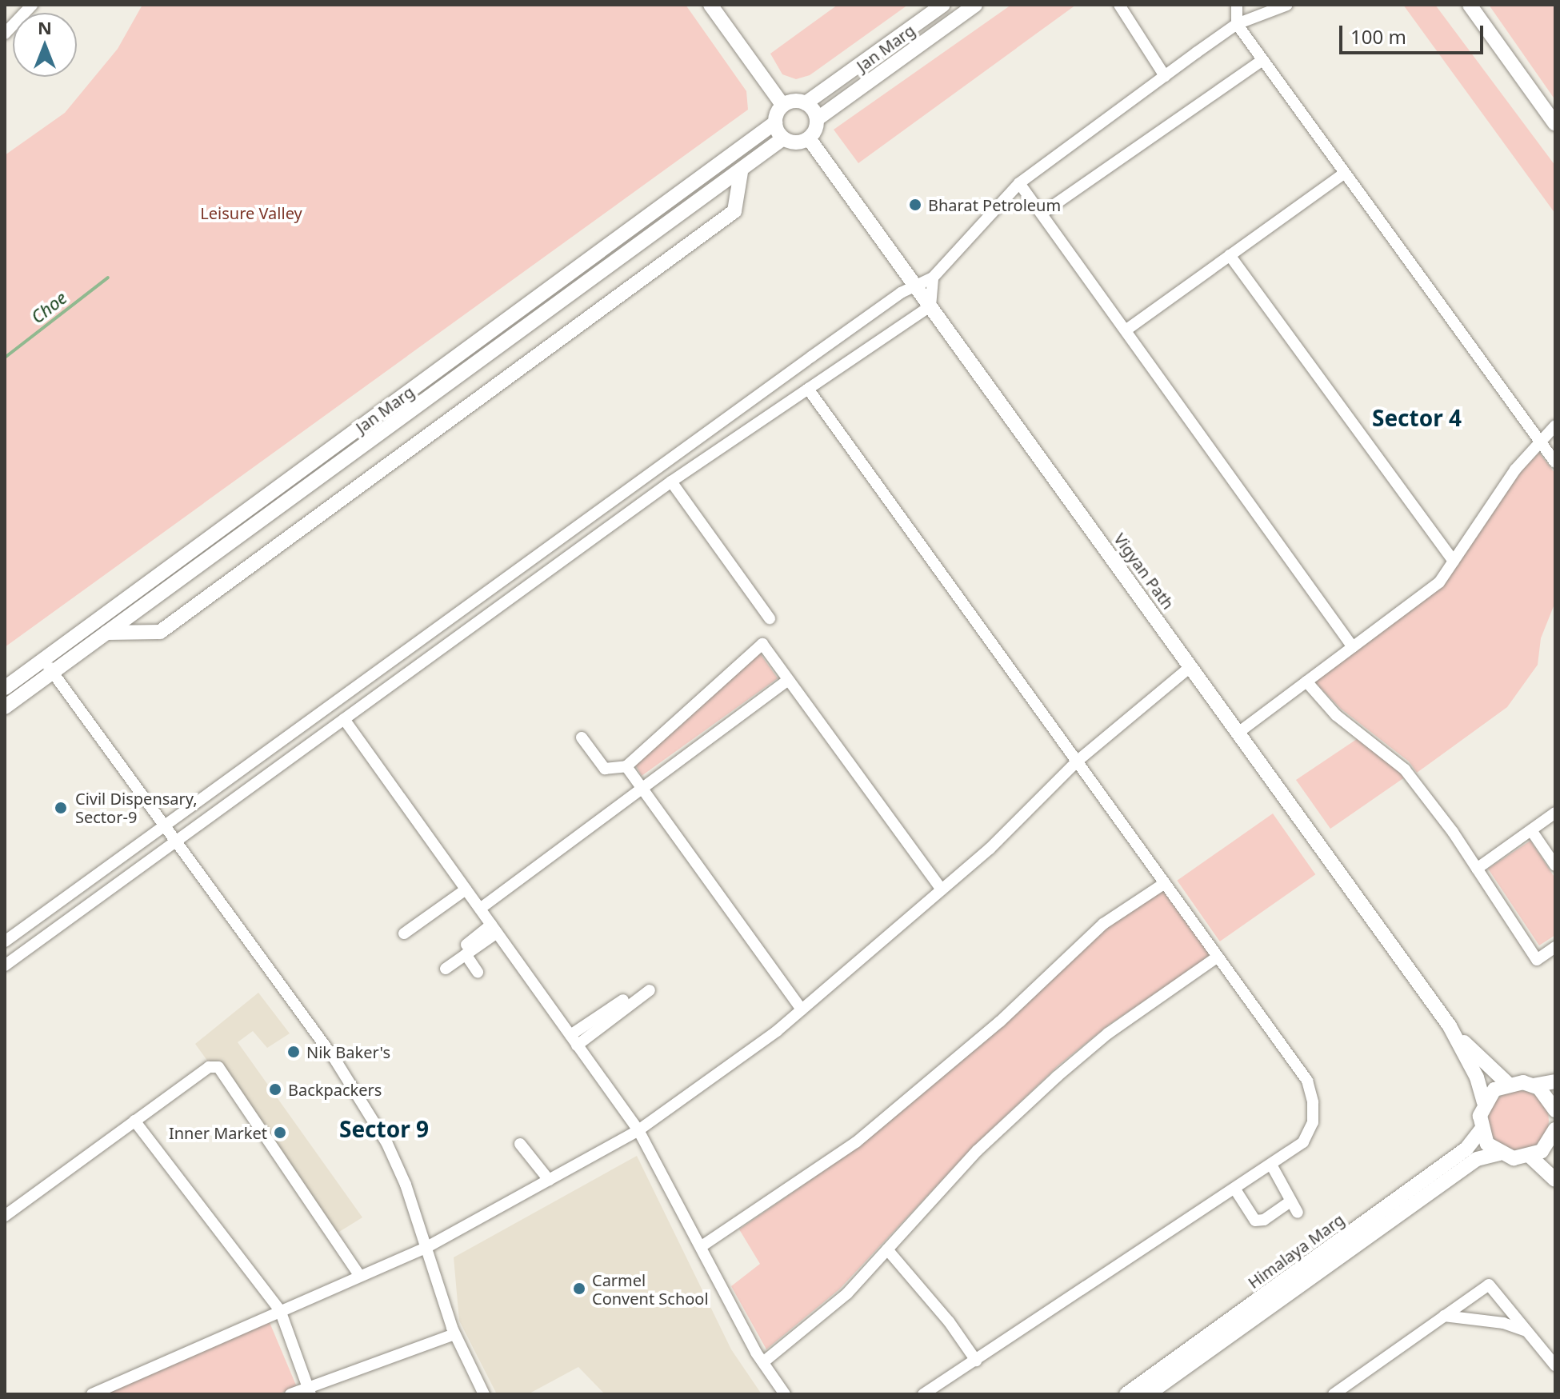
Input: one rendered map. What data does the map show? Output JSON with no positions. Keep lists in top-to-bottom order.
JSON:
{
  "streets": {
    "main road": ["Jan Marg", "Vigyan Path", "Himalaya Marg"]
  },
  "crossings": [
    ["Jan Marg", "Vigyan Path"]
  ],
  "districts": ["Sector 4", "Sector 9"],
  "water": ["Choe"],
  "parks": ["Leisure Valley"],
  "places": [
    "Bharat Petroleum",
    "Civil Dispensary, Sector-9",
    "Nik Baker's",
    "Backpackers",
    "Inner Market",
    "Carmel Convent School"
  ],
  "scale_bar": "100 m",
  "north": "top"
}
